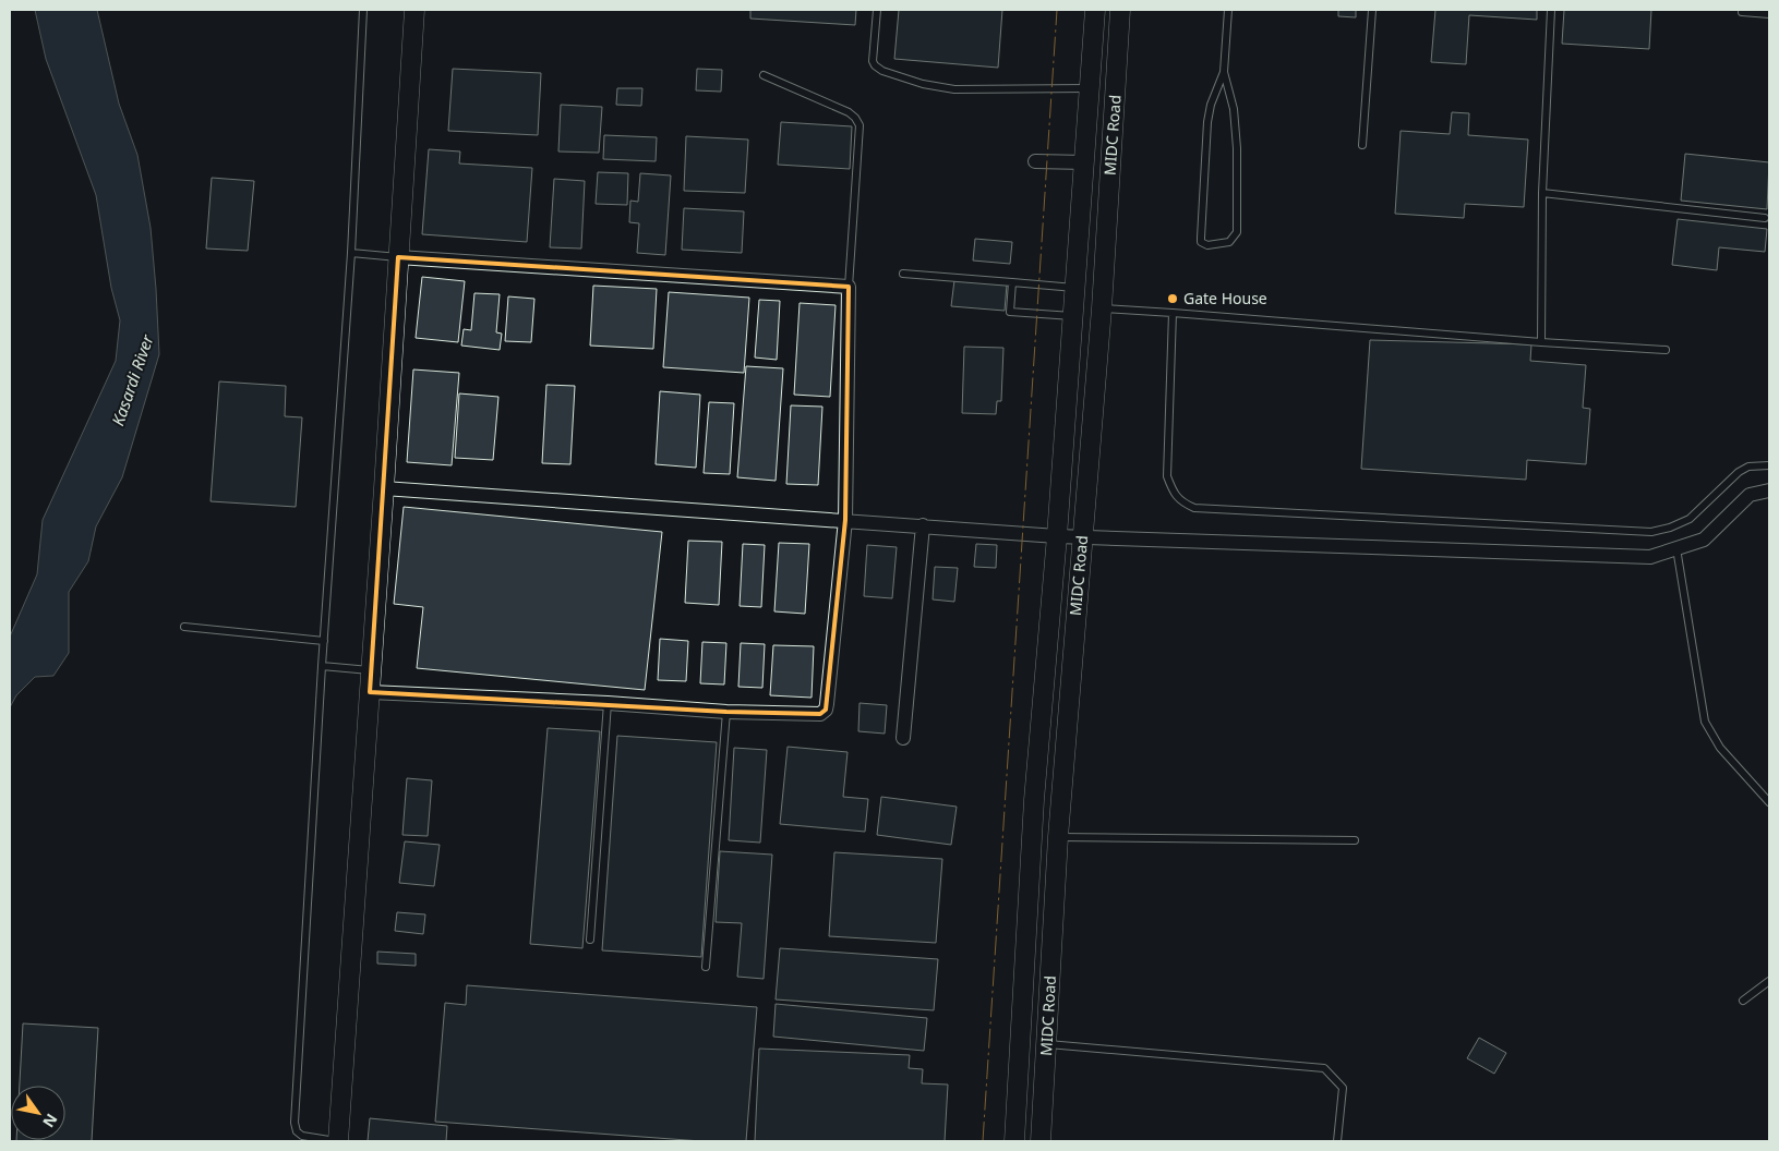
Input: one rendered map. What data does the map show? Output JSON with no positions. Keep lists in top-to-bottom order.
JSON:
{
  "streets": {
    "main road": ["MIDC Road"]
  },
  "water": ["Kasardi River"],
  "places": ["Gate House"],
  "north": "bottom right"
}
